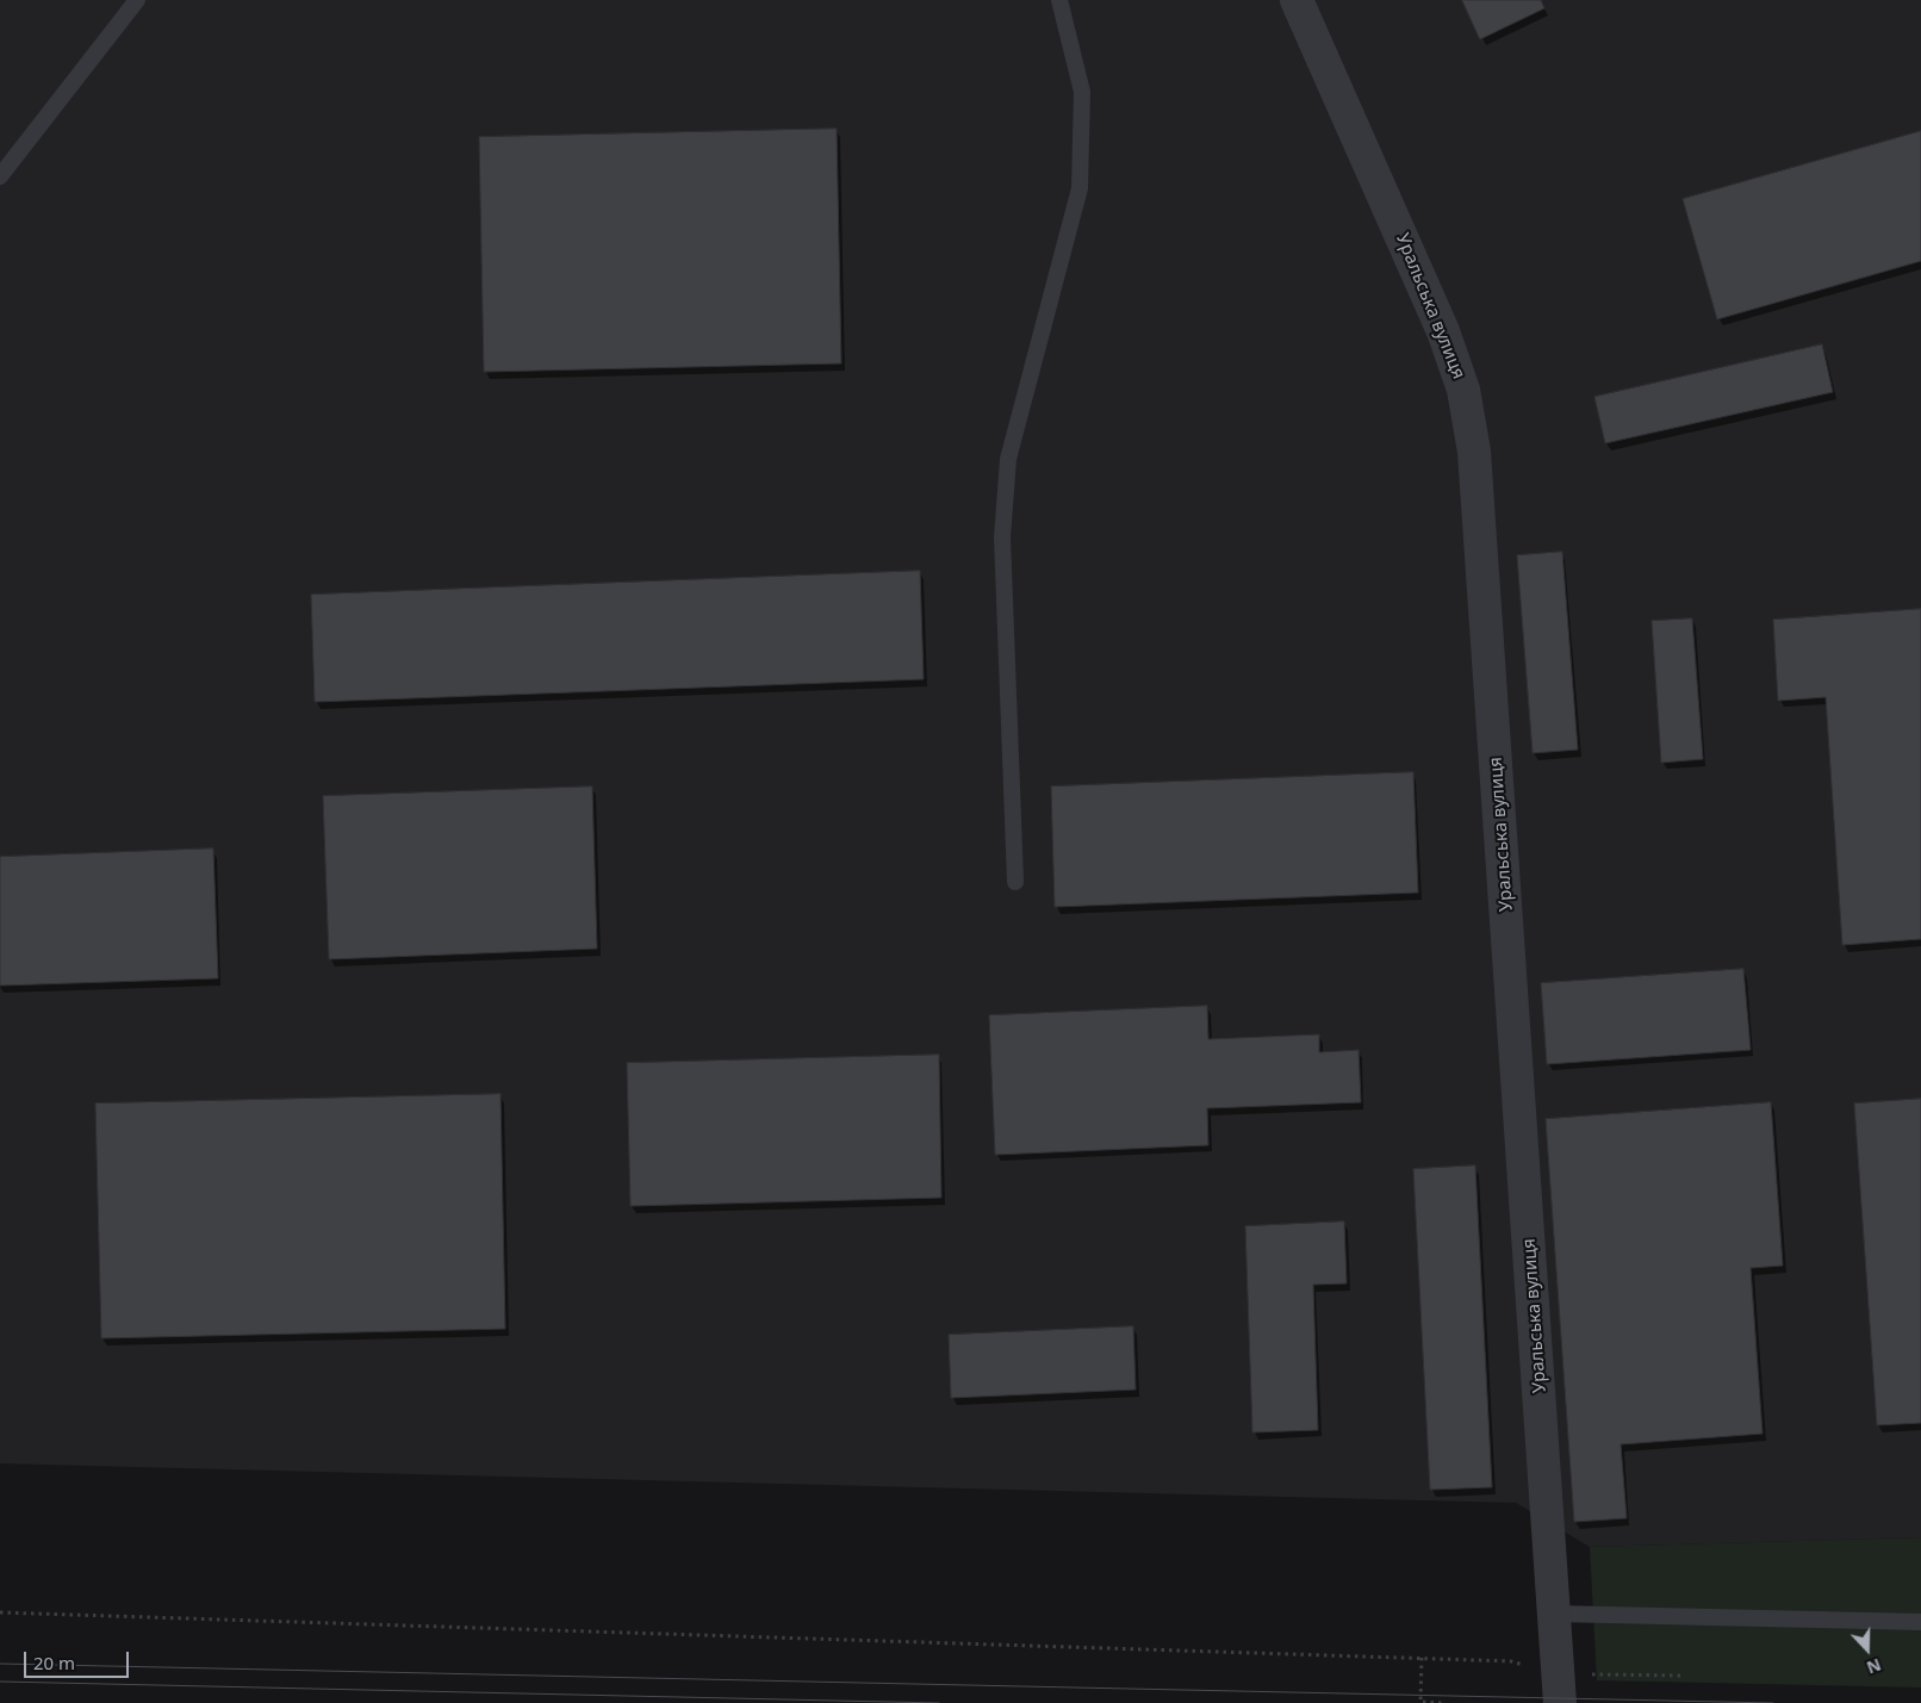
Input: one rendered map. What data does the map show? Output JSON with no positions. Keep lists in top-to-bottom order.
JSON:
{
  "streets": {
    "street": ["Уральська вулиця"]
  },
  "scale_bar": "20 m",
  "north": "bottom"
}
